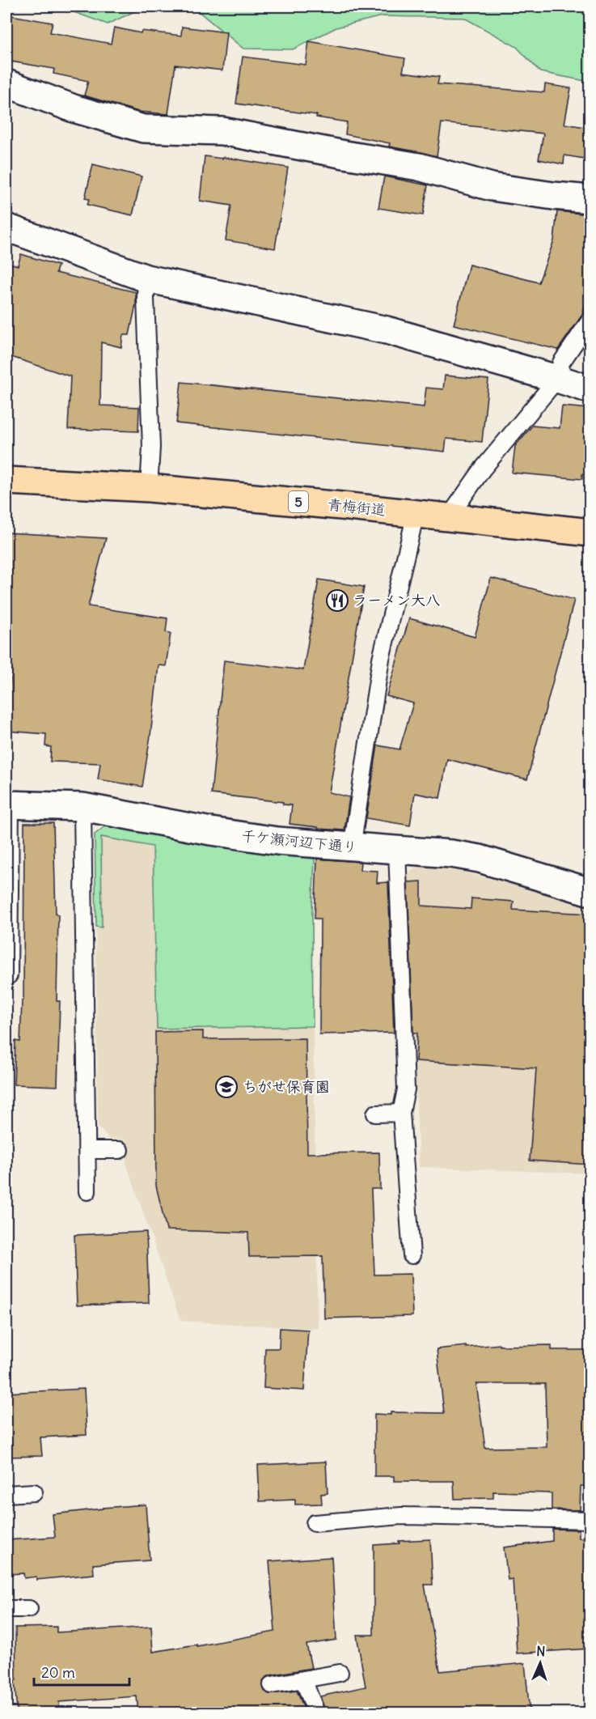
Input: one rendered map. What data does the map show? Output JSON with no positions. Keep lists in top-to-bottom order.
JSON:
{
  "streets": {
    "main road": ["5", "青梅街道"],
    "street": ["千ケ瀬河辺下通り"]
  },
  "places": {
    "restaurant": ["ラーメン大八"],
    "school or university": ["ちがせ保育園"]
  },
  "scale_bar": "20 m",
  "north": "top"
}
